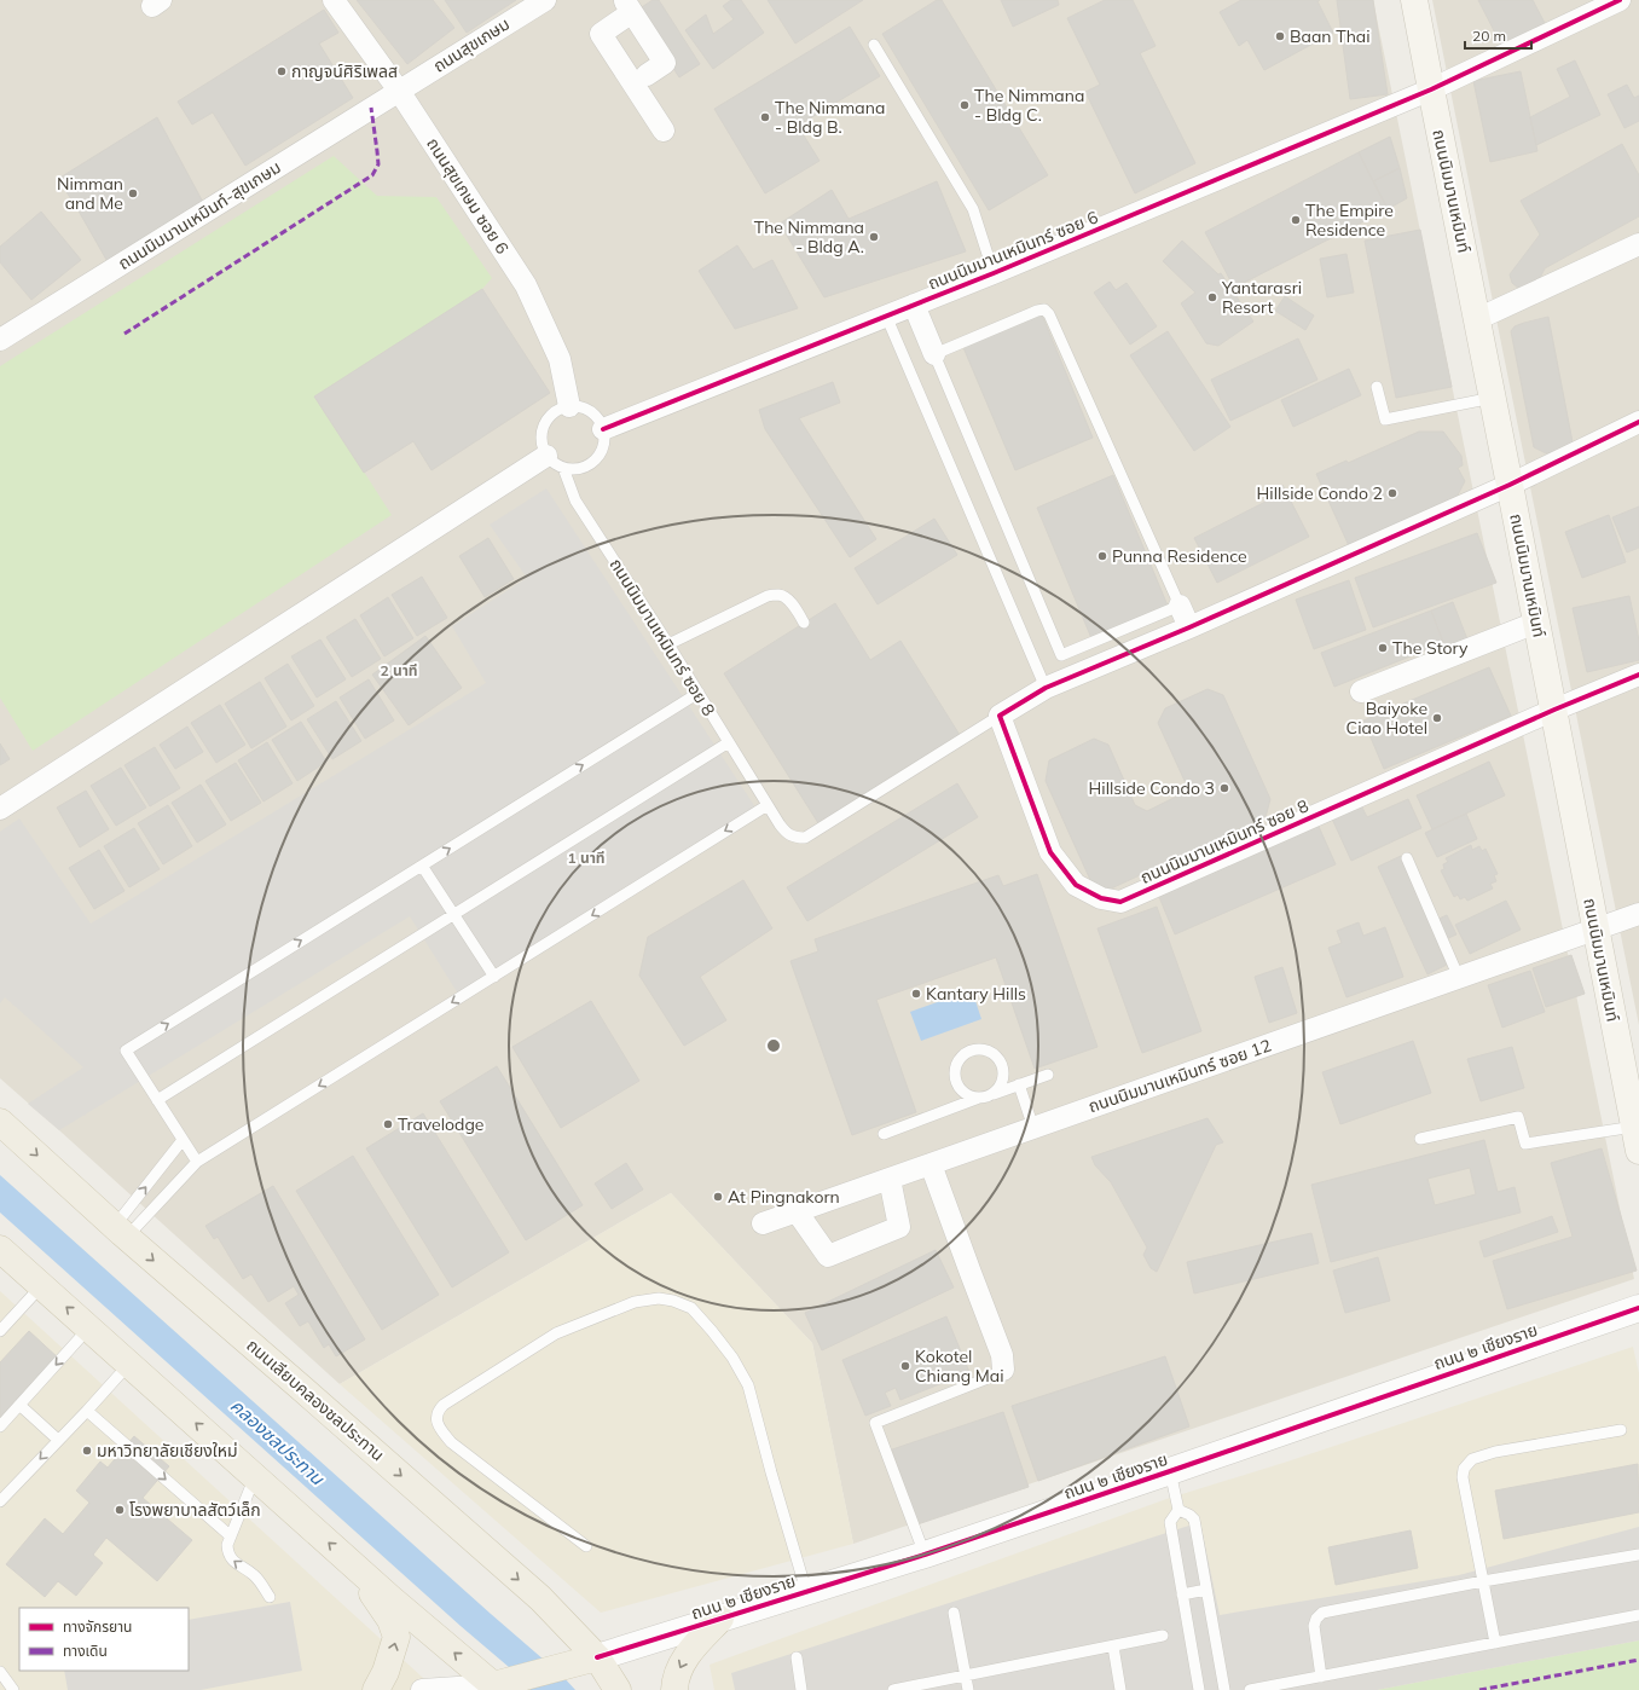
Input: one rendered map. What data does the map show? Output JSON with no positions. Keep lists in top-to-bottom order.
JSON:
{
  "streets": {
    "main road": ["ถนนนิมมานเหมินท์", "ถนนเลียบคลองชลประทาน"],
    "street": [
      "ถนนสุขเกษม",
      "ถนนสุขเกษม ซอย 6",
      "ถนนนิมมานเหมินท์-สุขเกษม",
      "ถนนนิมมานเหมินทร์ ซอย 6",
      "ถนนนิมมานเหมินทร์ ซอย 8",
      "ถนนนิมมานเหมินทร์ ซอย 12",
      "ถนน ๒ เชียงราย"
    ]
  },
  "crossings": [
    ["ถนนสุขเกษม", "ถนนสุขเกษม ซอย 6"],
    ["ถนนสุขเกษม", "ถนนนิมมานเหมินท์-สุขเกษม"],
    ["ถนนนิมมานเหมินท์", "ถนนนิมมานเหมินทร์ ซอย 6"],
    ["ถนนนิมมานเหมินท์", "ถนนนิมมานเหมินทร์ ซอย 8"],
    ["ถนนนิมมานเหมินท์", "ถนนนิมมานเหมินทร์ ซอย 12"],
    ["ถนนสุขเกษม ซอย 6", "ถนนนิมมานเหมินท์-สุขเกษม"],
    ["ถนนสุขเกษม ซอย 6", "ถนนนิมมานเหมินทร์ ซอย 6"],
    ["ถนนสุขเกษม ซอย 6", "ถนนนิมมานเหมินทร์ ซอย 8"],
    ["ถนนนิมมานเหมินทร์ ซอย 6", "ถนนนิมมานเหมินทร์ ซอย 8"],
    ["ถนน ๒ เชียงราย", "ถนนเลียบคลองชลประทาน"]
  ],
  "water": ["คลองชลประทาน"],
  "places": [
    "Baan Thai",
    "กาญจน์ศิริเพลส",
    "The Nimmana - Bldg C.",
    "The Nimmana - Bldg B.",
    "Nimman and Me",
    "The Empire Residence",
    "The Nimmana - Bldg A.",
    "Yantarasri Resort",
    "Hillside Condo 2",
    "Punna Residence",
    "The Story",
    "Baiyoke Ciao Hotel",
    "Hillside Condo 3",
    "Kantary Hills",
    "Travelodge",
    "At Pingnakorn",
    "Kokotel Chiang Mai",
    "มหาวิทยาลัยเชียงใหม่",
    "โรงพยาบาลสัตว์เล็ก"
  ],
  "legend": ["ทางจักรยาน", "ทางเดิน"],
  "scale_bar": "20 m",
  "rings": ["2 นาที", "1 นาที"]
}
